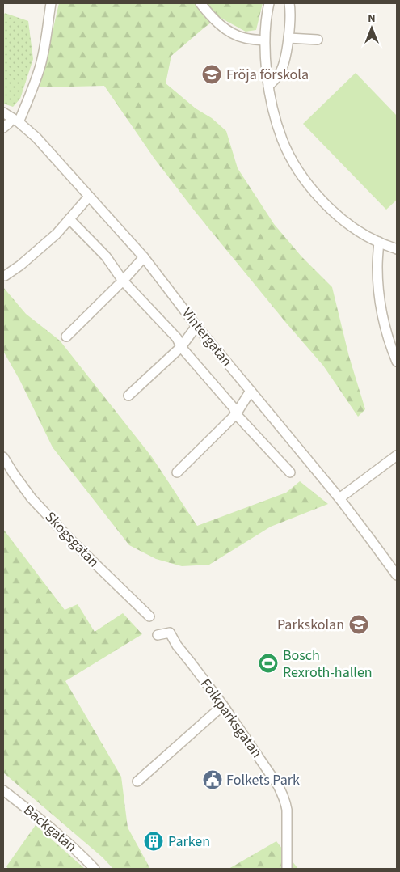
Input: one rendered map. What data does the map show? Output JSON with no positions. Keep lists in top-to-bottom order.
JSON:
{
  "streets": {
    "street": [
      "Vintergatan",
      "Skogsgatan",
      "Folkparksgatan",
      "Backgatan"
    ]
  },
  "places": {
    "school or university": ["Fröja förskola", "Parkskolan"],
    "sports": ["Bosch Rexroth-hallen"],
    "public building": ["Folkets Park"],
    "building": ["Parken"]
  },
  "north": "top"
}
